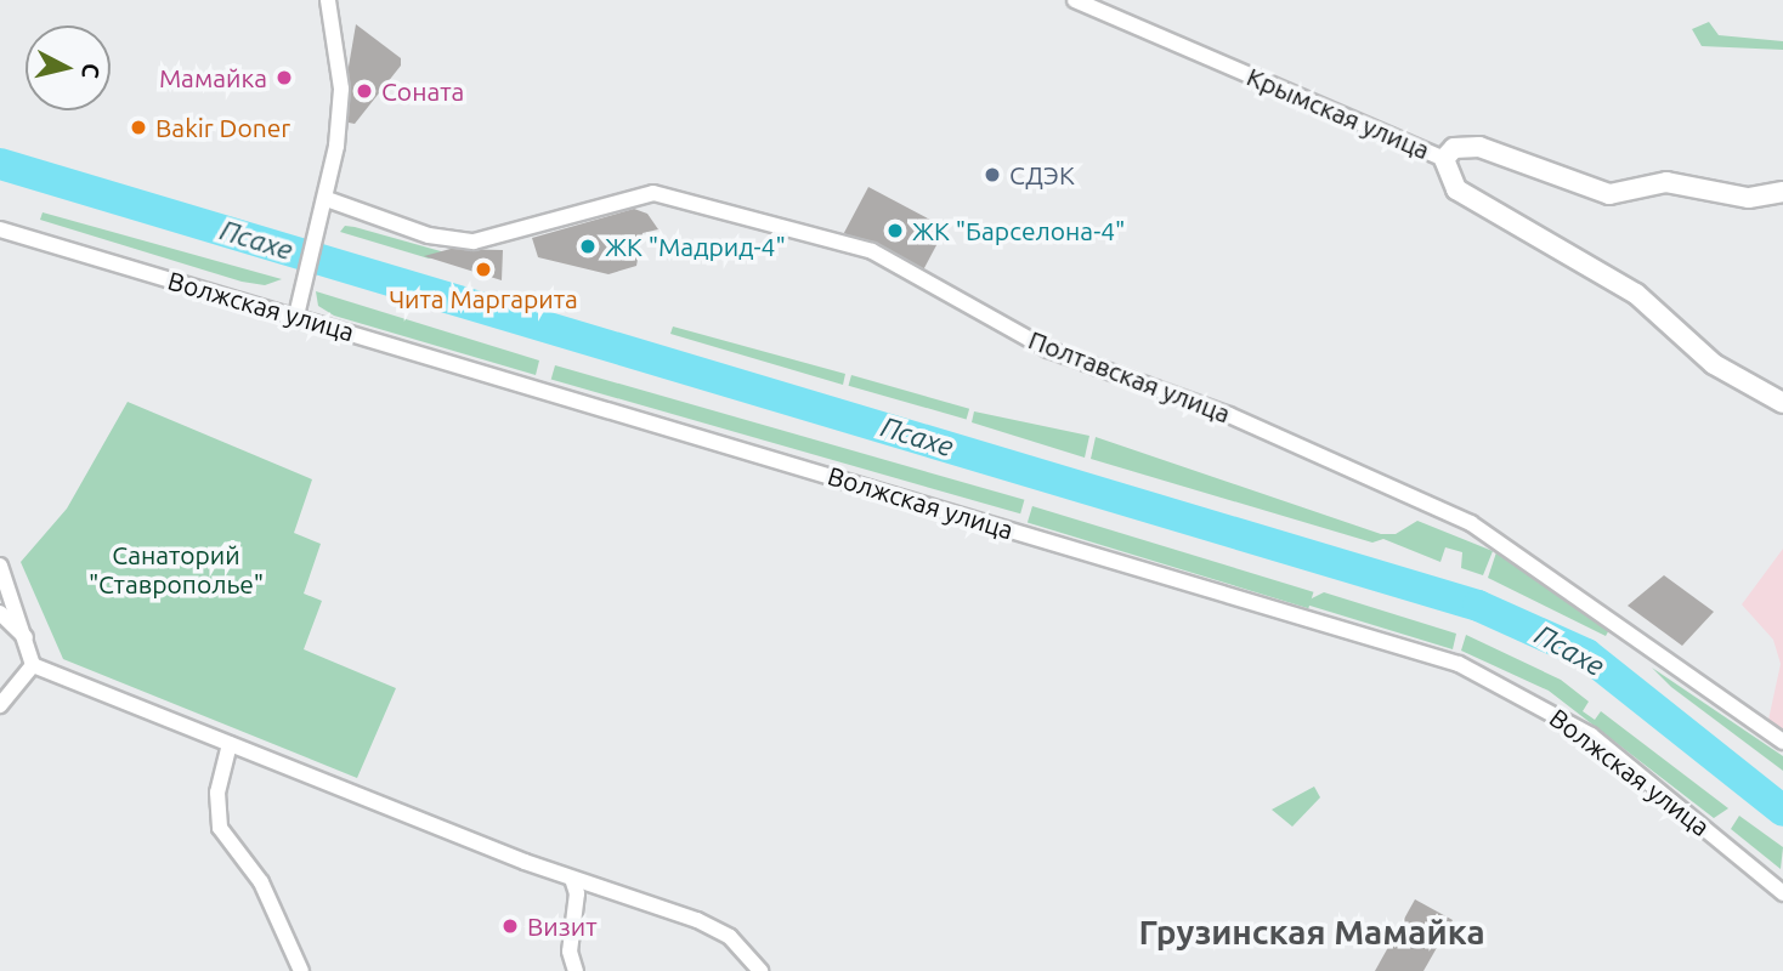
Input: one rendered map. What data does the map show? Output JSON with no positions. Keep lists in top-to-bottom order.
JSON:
{
  "streets": {
    "street": ["Крымская улица", "Волжская улица", "Полтавская улица"]
  },
  "districts": ["Грузинская Мамайка"],
  "water": ["Псахе"],
  "parks": ["Санаторий \"Ставрополье\""],
  "places": [
    "Мамайка",
    "Соната",
    "Bakir Doner",
    "СДЭК",
    "ЖК \"Барселона-4\"",
    "ЖК \"Мадрид-4\"",
    "Чита Маргарита",
    "Визит"
  ],
  "north": "right"
}
